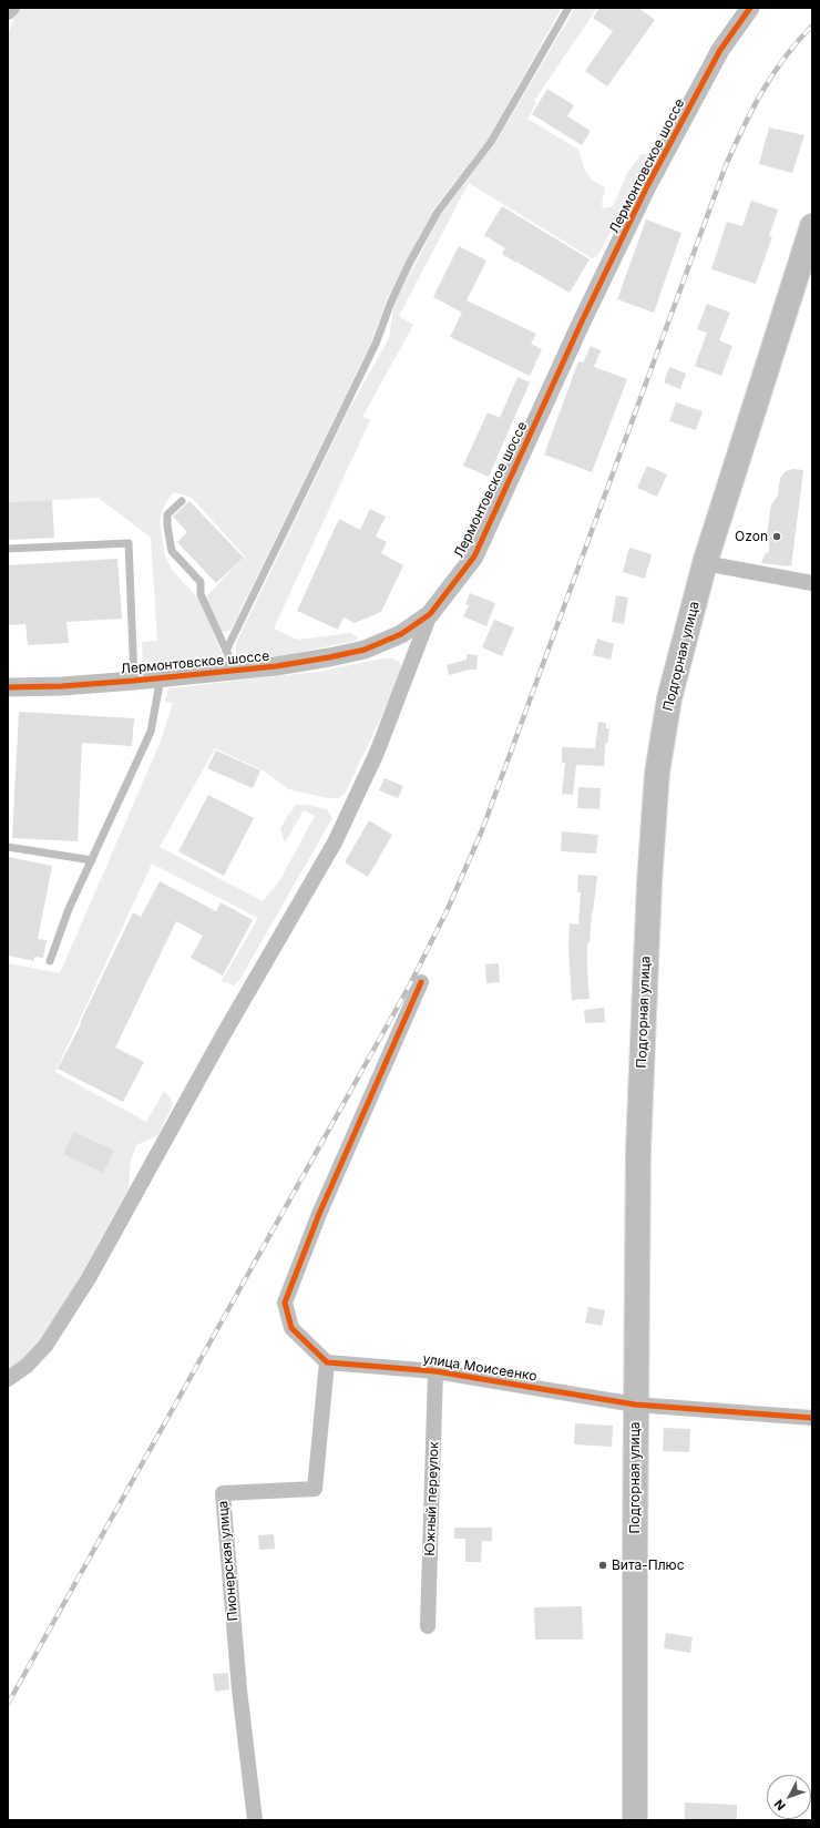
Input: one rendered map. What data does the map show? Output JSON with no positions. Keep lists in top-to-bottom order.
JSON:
{
  "streets": {
    "main road": ["Подгорная улица"],
    "street": [
      "Лермонтовское шоссе",
      "улица Моисеенко",
      "Южный переулок",
      "Пионерская улица"
    ]
  },
  "crossings": [
    ["Подгорная улица", "улица Моисеенко"],
    ["улица Моисеенко", "Южный переулок"],
    ["улица Моисеенко", "Пионерская улица"]
  ],
  "places": ["Ozon", "Вита-Плюс"],
  "north": "bottom left"
}
